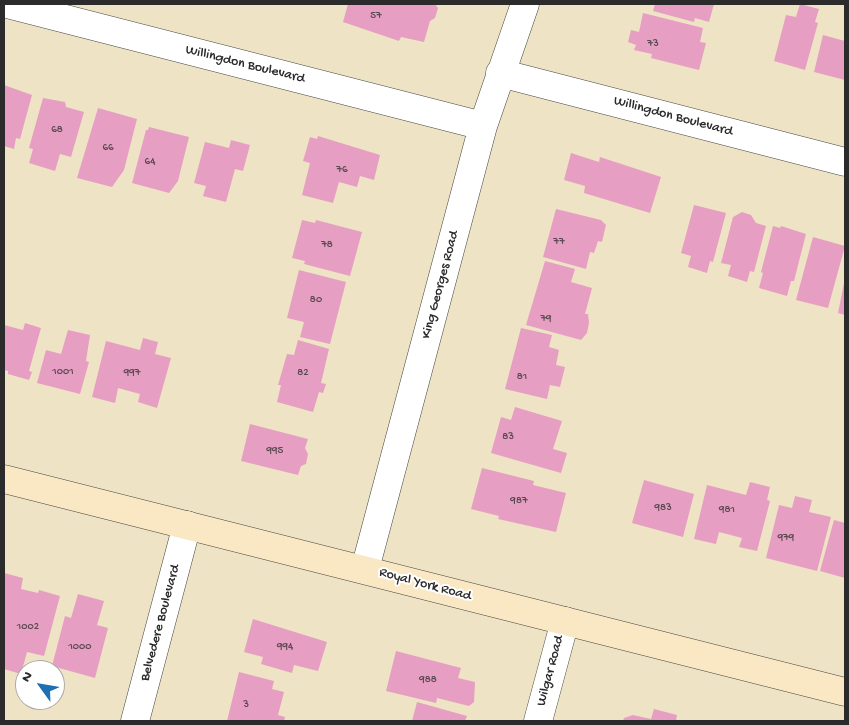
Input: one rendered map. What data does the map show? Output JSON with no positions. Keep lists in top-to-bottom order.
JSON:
{
  "streets": {
    "main road": ["Royal York Road"],
    "street": [
      "Willingdon Boulevard",
      "King Georges Road",
      "Belvedere Boulevard",
      "Wilgar Road"
    ]
  },
  "crossings": [
    ["Willingdon Boulevard", "King Georges Road"],
    ["King Georges Road", "Royal York Road"],
    ["Royal York Road", "Belvedere Boulevard"],
    ["Royal York Road", "Wilgar Road"]
  ],
  "house_numbers": [
    "57",
    "73",
    "68",
    "66",
    "64",
    "76",
    "77",
    "78",
    "80",
    "79",
    "1001",
    "997",
    "82",
    "81",
    "83",
    "995",
    "987",
    "983",
    "981",
    "979",
    "1002",
    "1000",
    "994",
    "988",
    "3"
  ],
  "north": "top left"
}
